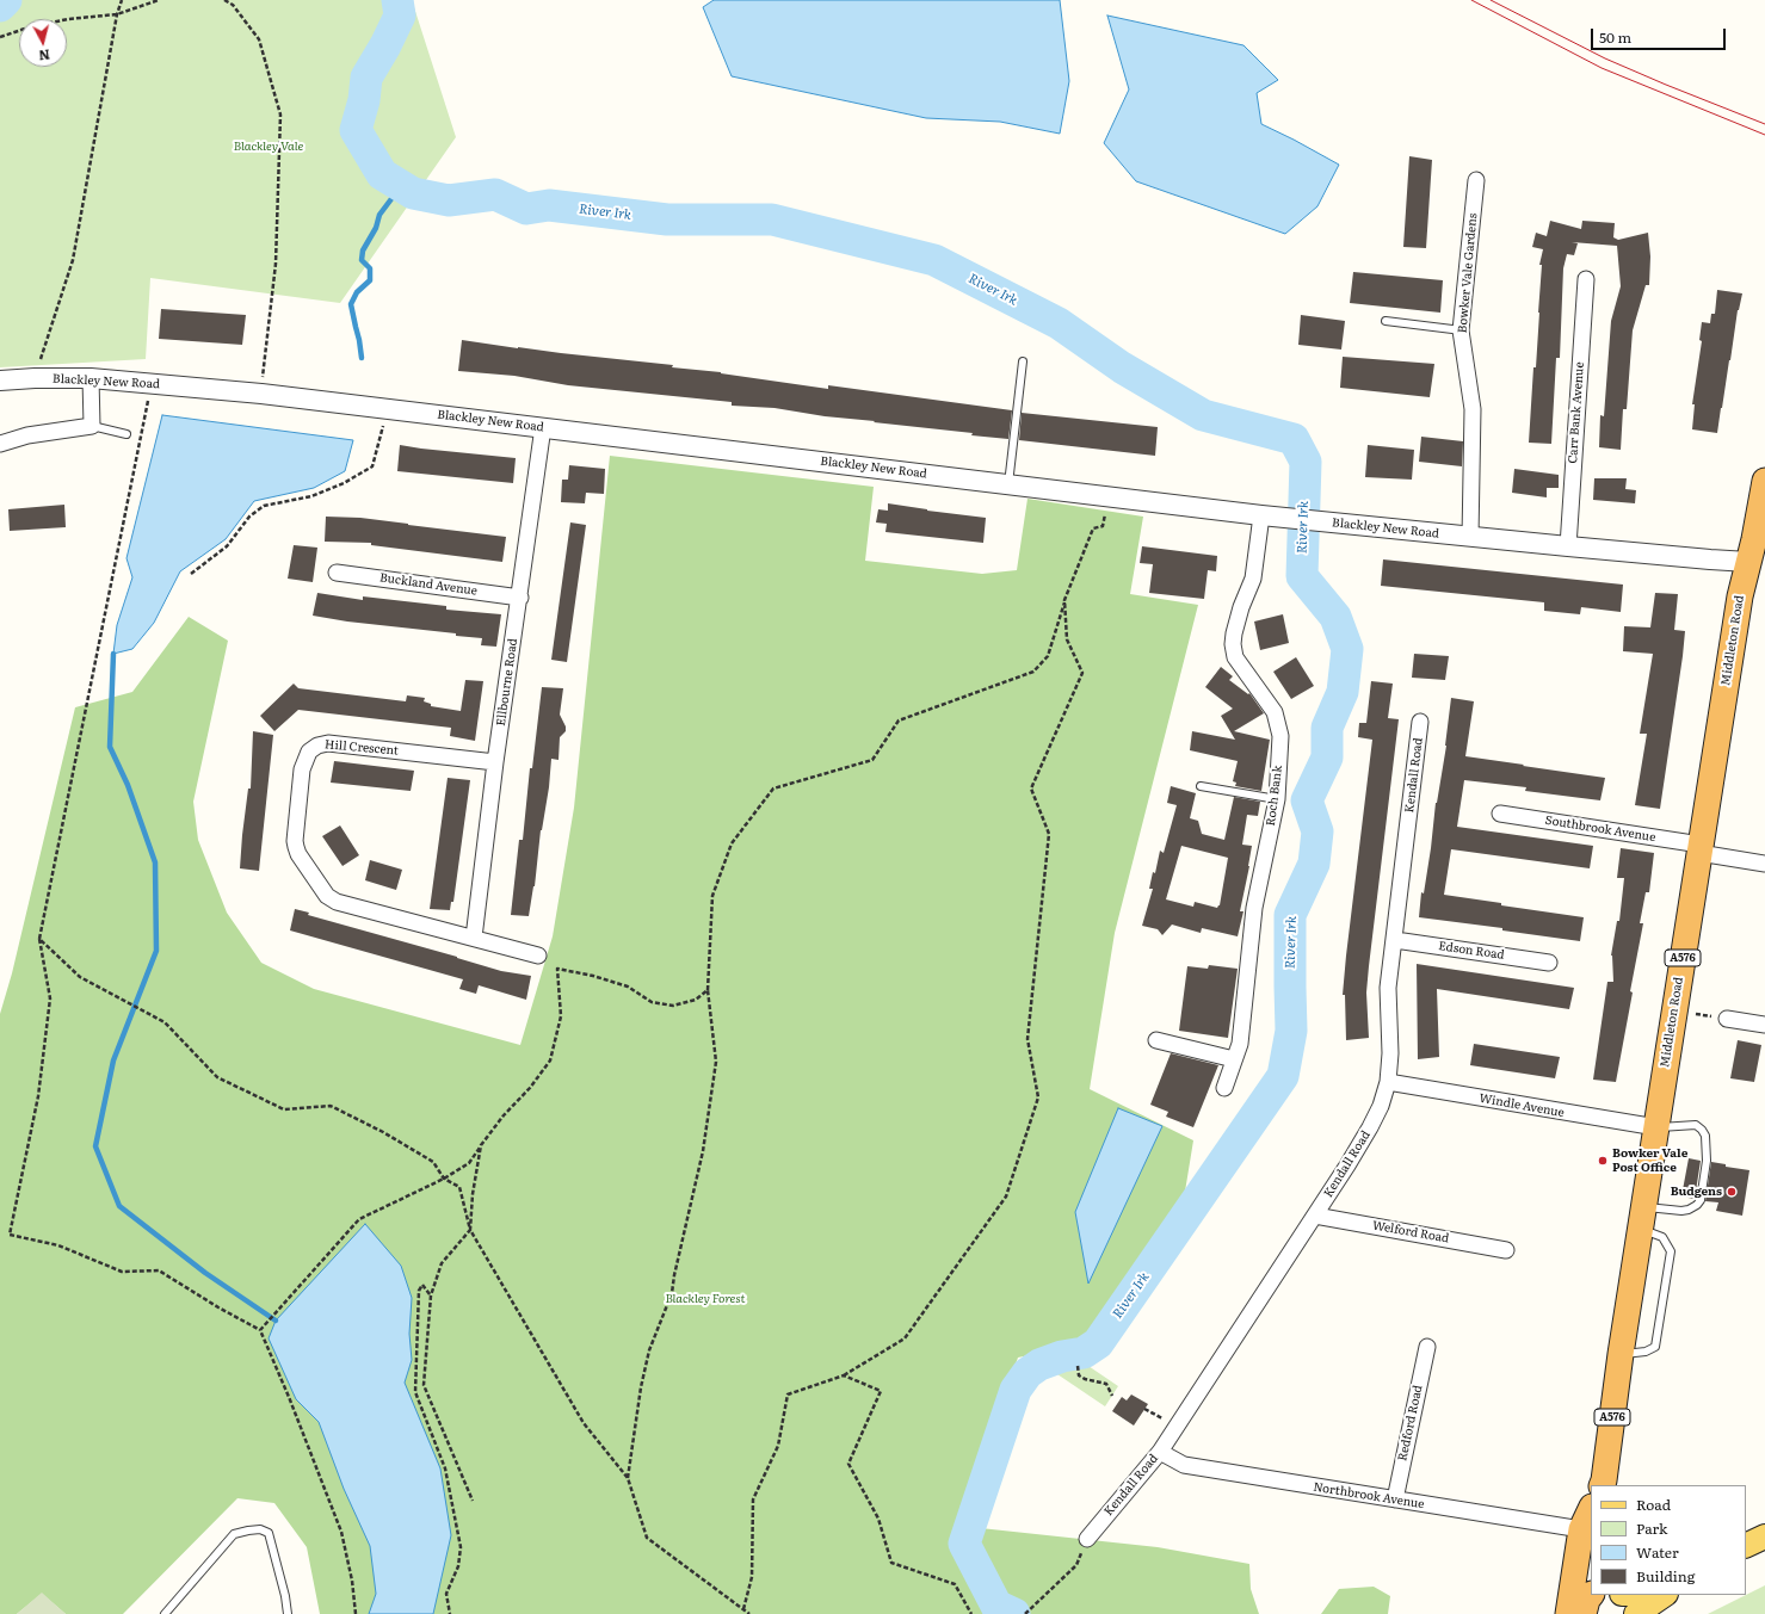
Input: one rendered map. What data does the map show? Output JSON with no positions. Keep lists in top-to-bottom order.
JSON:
{
  "streets": {
    "highway": ["Middleton Road", "A576"],
    "street": [
      "Bowker Vale Gardens",
      "Blackley New Road",
      "Carr Bank Avenue",
      "Buckland Avenue",
      "Ellbourne Road",
      "Hill Crescent",
      "Kendall Road",
      "Roch Bank",
      "Southbrook Avenue",
      "Edson Road",
      "Windle Avenue",
      "Welford Road",
      "Redford Road",
      "Northbrook Avenue"
    ]
  },
  "crossings": [
    ["Bowker Vale Gardens", "Blackley New Road"],
    ["Blackley New Road", "Carr Bank Avenue"],
    ["Blackley New Road", "Middleton Road"],
    ["Blackley New Road", "Ellbourne Road"],
    ["Blackley New Road", "Roch Bank"],
    ["Buckland Avenue", "Ellbourne Road"],
    ["Middleton Road", "Southbrook Avenue"],
    ["Middleton Road", "Windle Avenue"],
    ["Ellbourne Road", "Hill Crescent"],
    ["Kendall Road", "Edson Road"],
    ["Kendall Road", "Windle Avenue"],
    ["Kendall Road", "Welford Road"],
    ["Kendall Road", "Northbrook Avenue"],
    ["Redford Road", "Northbrook Avenue"]
  ],
  "water": ["River Irk"],
  "parks": ["Blackley Vale", "Blackley Forest"],
  "places": ["Bowker Vale Post Office", "Budgens"],
  "legend": [
    "Road",
    "Park",
    "Water",
    "Building"
  ],
  "scale_bar": "50 m",
  "north": "bottom"
}
